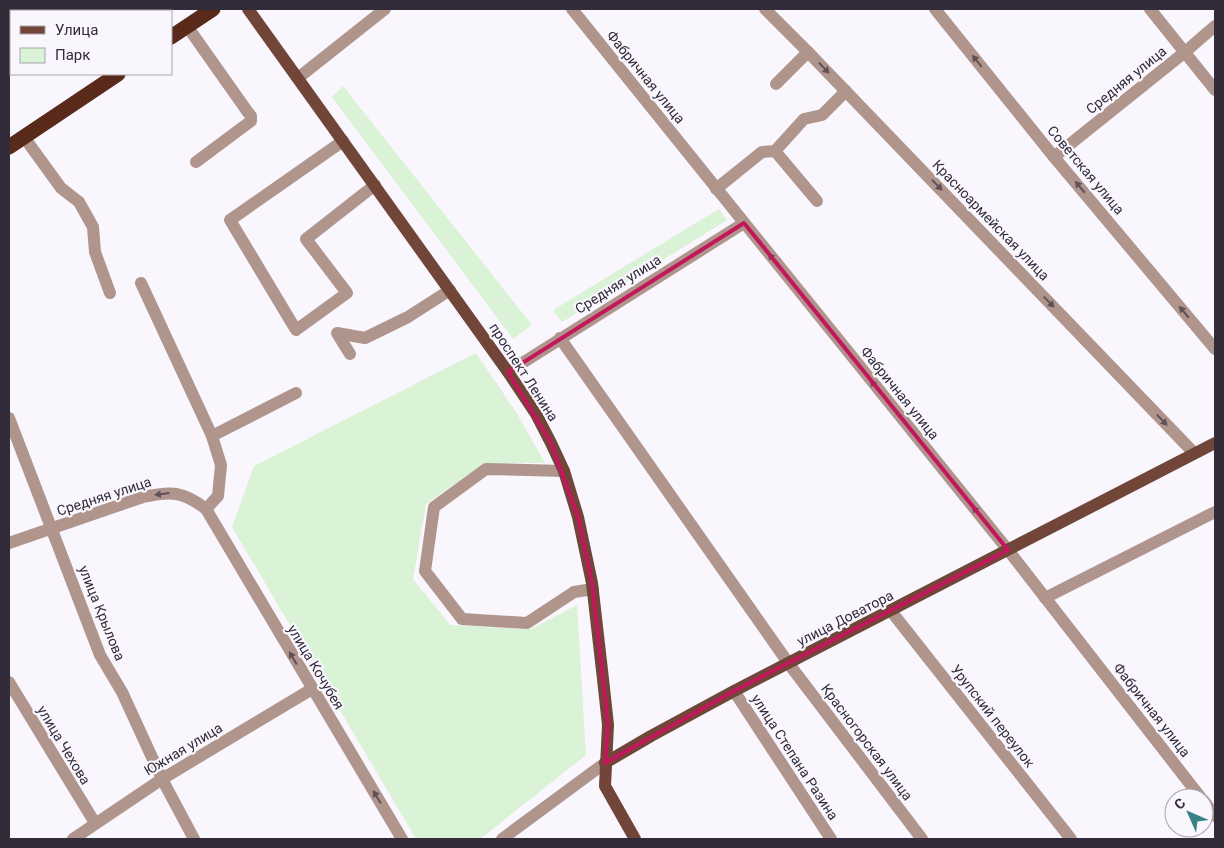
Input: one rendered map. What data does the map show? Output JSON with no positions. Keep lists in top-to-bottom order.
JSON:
{
  "streets": {
    "main road": ["проспект Ленина", "улица Доватора"],
    "street": [
      "Фабричная улица",
      "Средняя улица",
      "Советская улица",
      "Красноармейская улица",
      "улица Крылова",
      "улица Кочубея",
      "Урупский переулок",
      "Красногорская улица",
      "улица Чехова",
      "Южная улица",
      "улица Степана Разина"
    ]
  },
  "crossings": [
    ["Фабричная улица", "Средняя улица"],
    ["Фабричная улица", "улица Доватора"],
    ["Средняя улица", "Советская улица"],
    ["Средняя улица", "проспект Ленина"],
    ["Средняя улица", "улица Крылова"],
    ["Средняя улица", "улица Кочубея"],
    ["Красноармейская улица", "улица Доватора"],
    ["проспект Ленина", "улица Доватора"],
    ["улица Крылова", "Южная улица"],
    ["улица Доватора", "Урупский переулок"],
    ["улица Доватора", "Красногорская улица"],
    ["улица Доватора", "улица Степана Разина"],
    ["улица Кочубея", "Южная улица"],
    ["улица Чехова", "Южная улица"]
  ],
  "one_way": [
    "Фабричная улица",
    "Советская улица",
    "Красноармейская улица",
    "улица Кочубея"
  ],
  "legend": ["Улица", "Парк"],
  "north": "top left"
}
